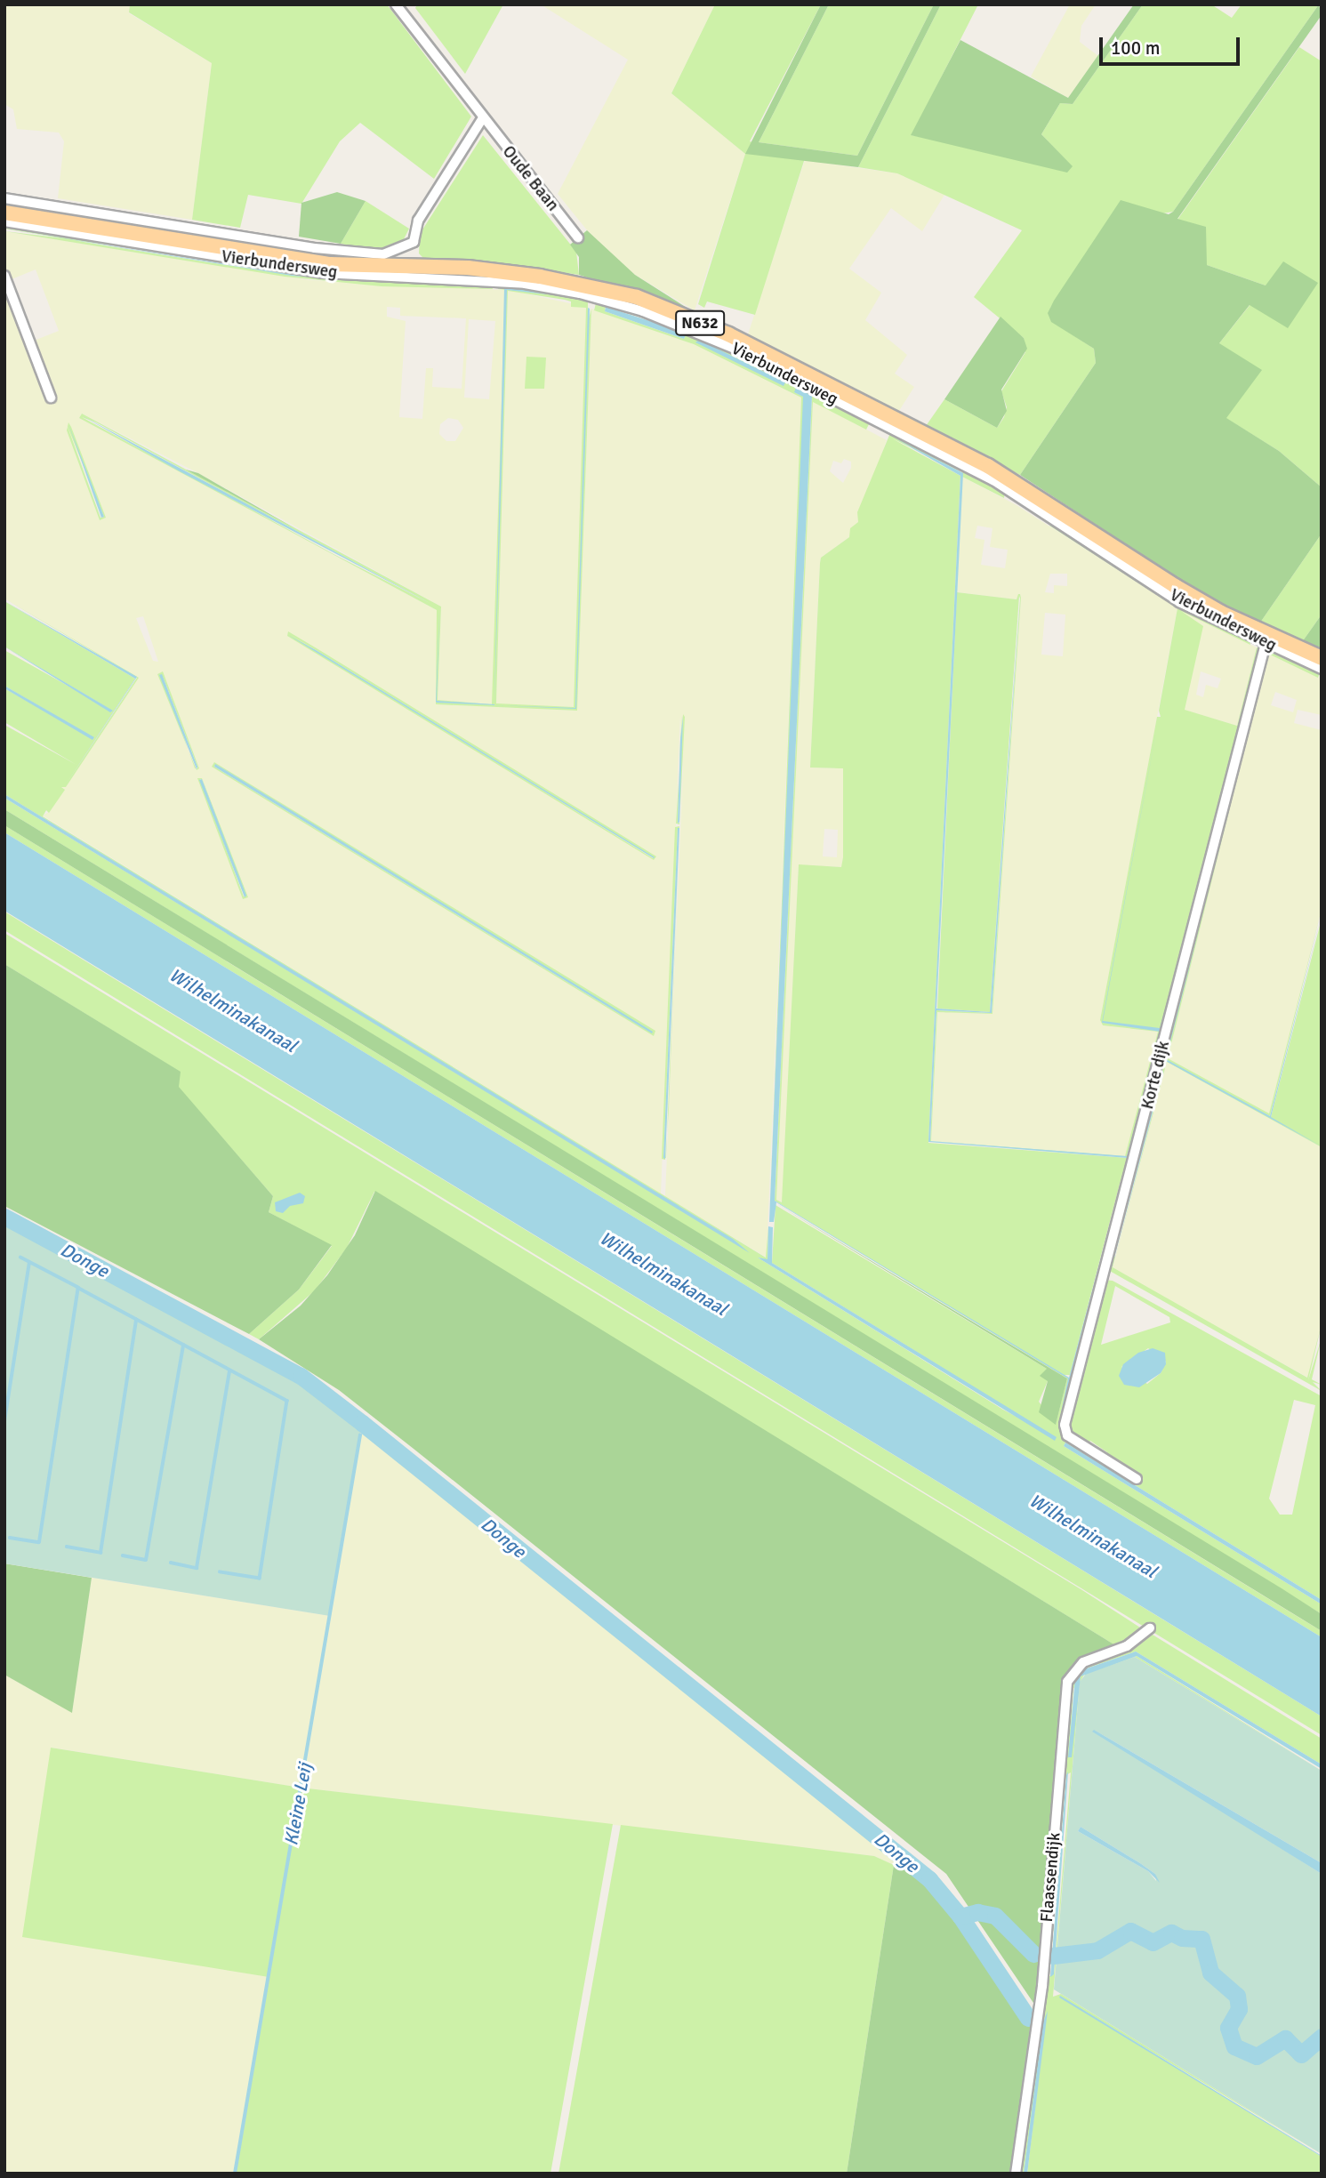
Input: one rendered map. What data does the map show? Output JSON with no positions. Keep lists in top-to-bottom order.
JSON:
{
  "streets": {
    "main road": ["Vierbundersweg", "N632"],
    "street": ["Oude Baan", "Korte dijk", "Flaassendijk"]
  },
  "crossings": [
    ["Oude Baan", "Vierbundersweg"],
    ["Vierbundersweg", "Korte dijk"]
  ],
  "water": ["Wilhelminakanaal", "Donge", "Kleine Leij"],
  "scale_bar": "100 m"
}
